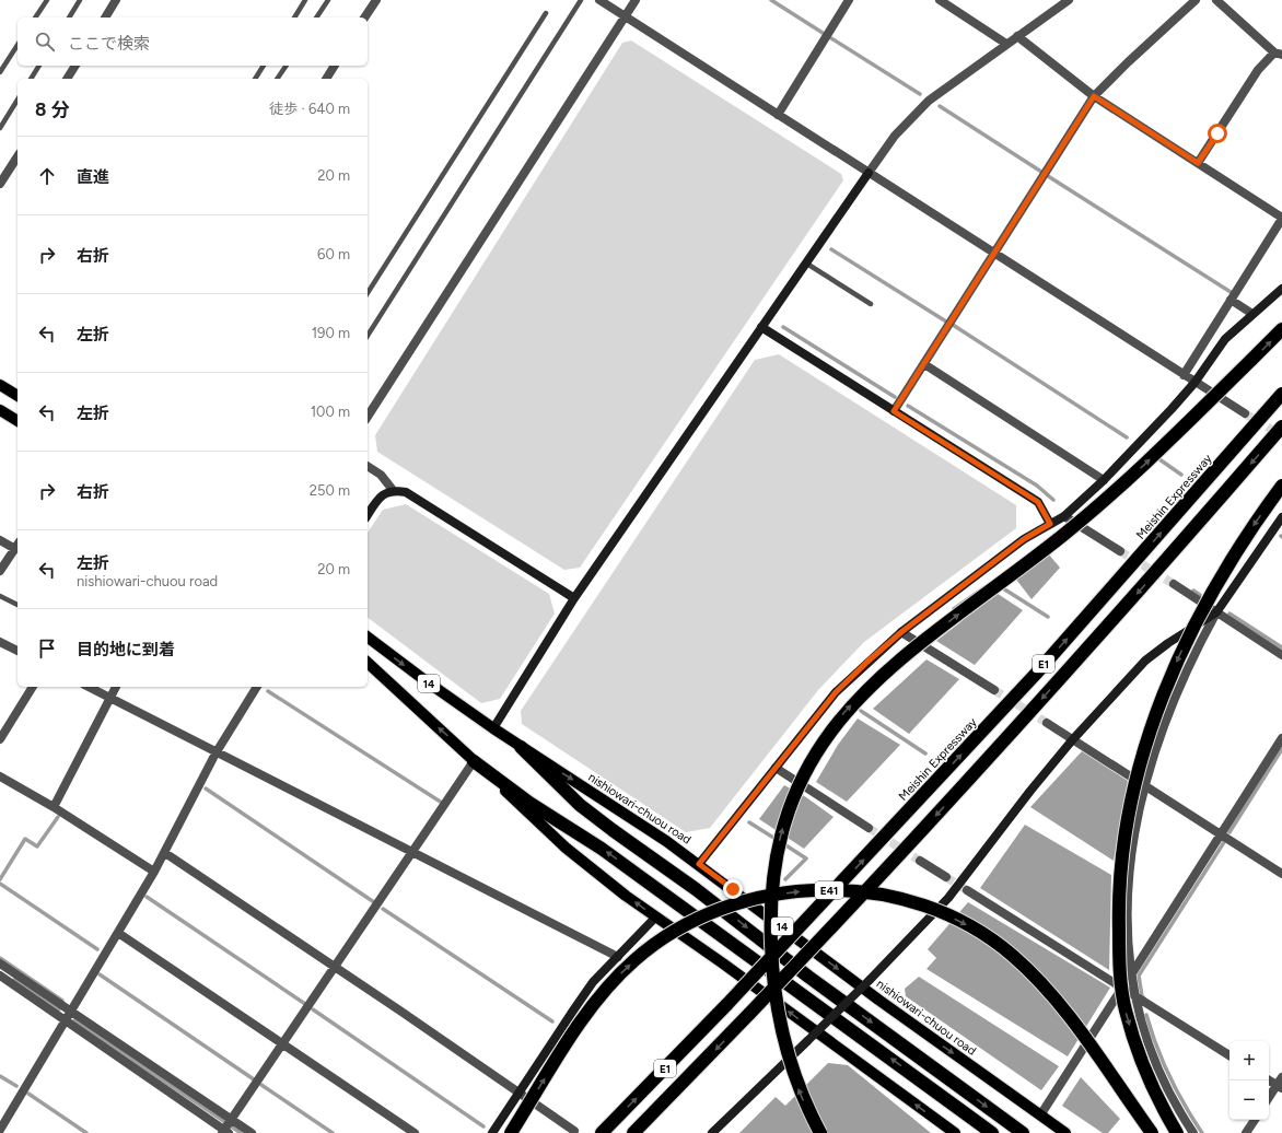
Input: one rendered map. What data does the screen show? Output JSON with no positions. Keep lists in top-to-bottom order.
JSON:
{
  "streets": {
    "highway": ["Meishin Expressway", "E1", "E41"],
    "main road": ["14", "nishiowari-chuou road"]
  },
  "page": {
    "search": "ここで検索",
    "heading": ["8 分", "徒歩 · 640 m"],
    "list": [
      ["直進", "20 m"],
      ["右折", "60 m"],
      ["左折", "190 m"],
      ["左折", "100 m"],
      ["右折", "250 m"],
      ["左折", "nishiowari-chuou road", "20 m"],
      "目的地に到着"
    ],
    "map_buttons": ["+", "−"]
  }
}
